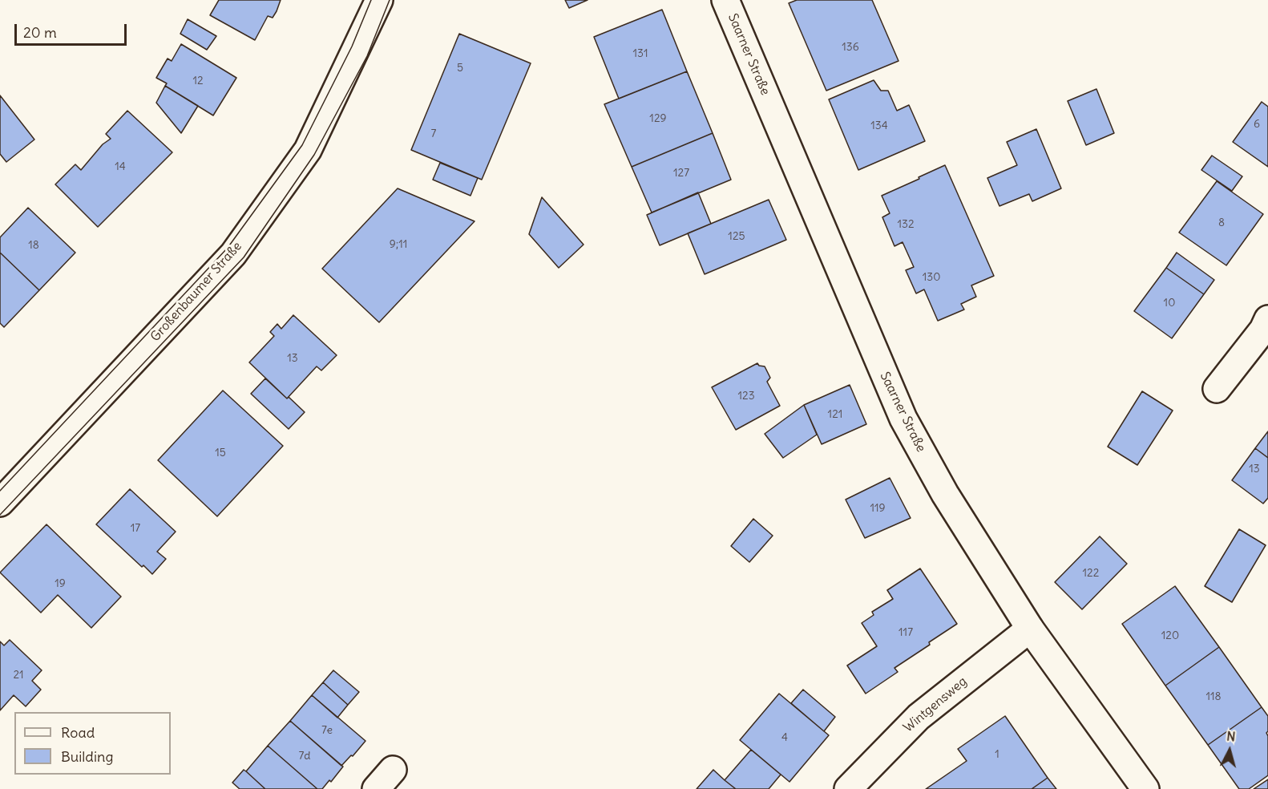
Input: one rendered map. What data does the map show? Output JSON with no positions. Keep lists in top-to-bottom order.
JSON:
{
  "streets": {
    "main road": ["Saarner Straße", "Großenbaumer Straße", "Wintgensweg"]
  },
  "crossings": [
    ["Saarner Straße", "Wintgensweg"]
  ],
  "house_numbers": [
    "136",
    "131",
    "5",
    "12",
    "129",
    "6",
    "134",
    "7",
    "14",
    "127",
    "8",
    "132",
    "125",
    "9;11",
    "18",
    "130",
    "10",
    "13",
    "123",
    "121",
    "15",
    "13",
    "119",
    "17",
    "122",
    "19",
    "117",
    "120",
    "21",
    "118",
    "7e",
    "4",
    "1",
    "7d"
  ],
  "legend": ["Road", "Building"],
  "scale_bar": "20 m",
  "north": "top"
}
